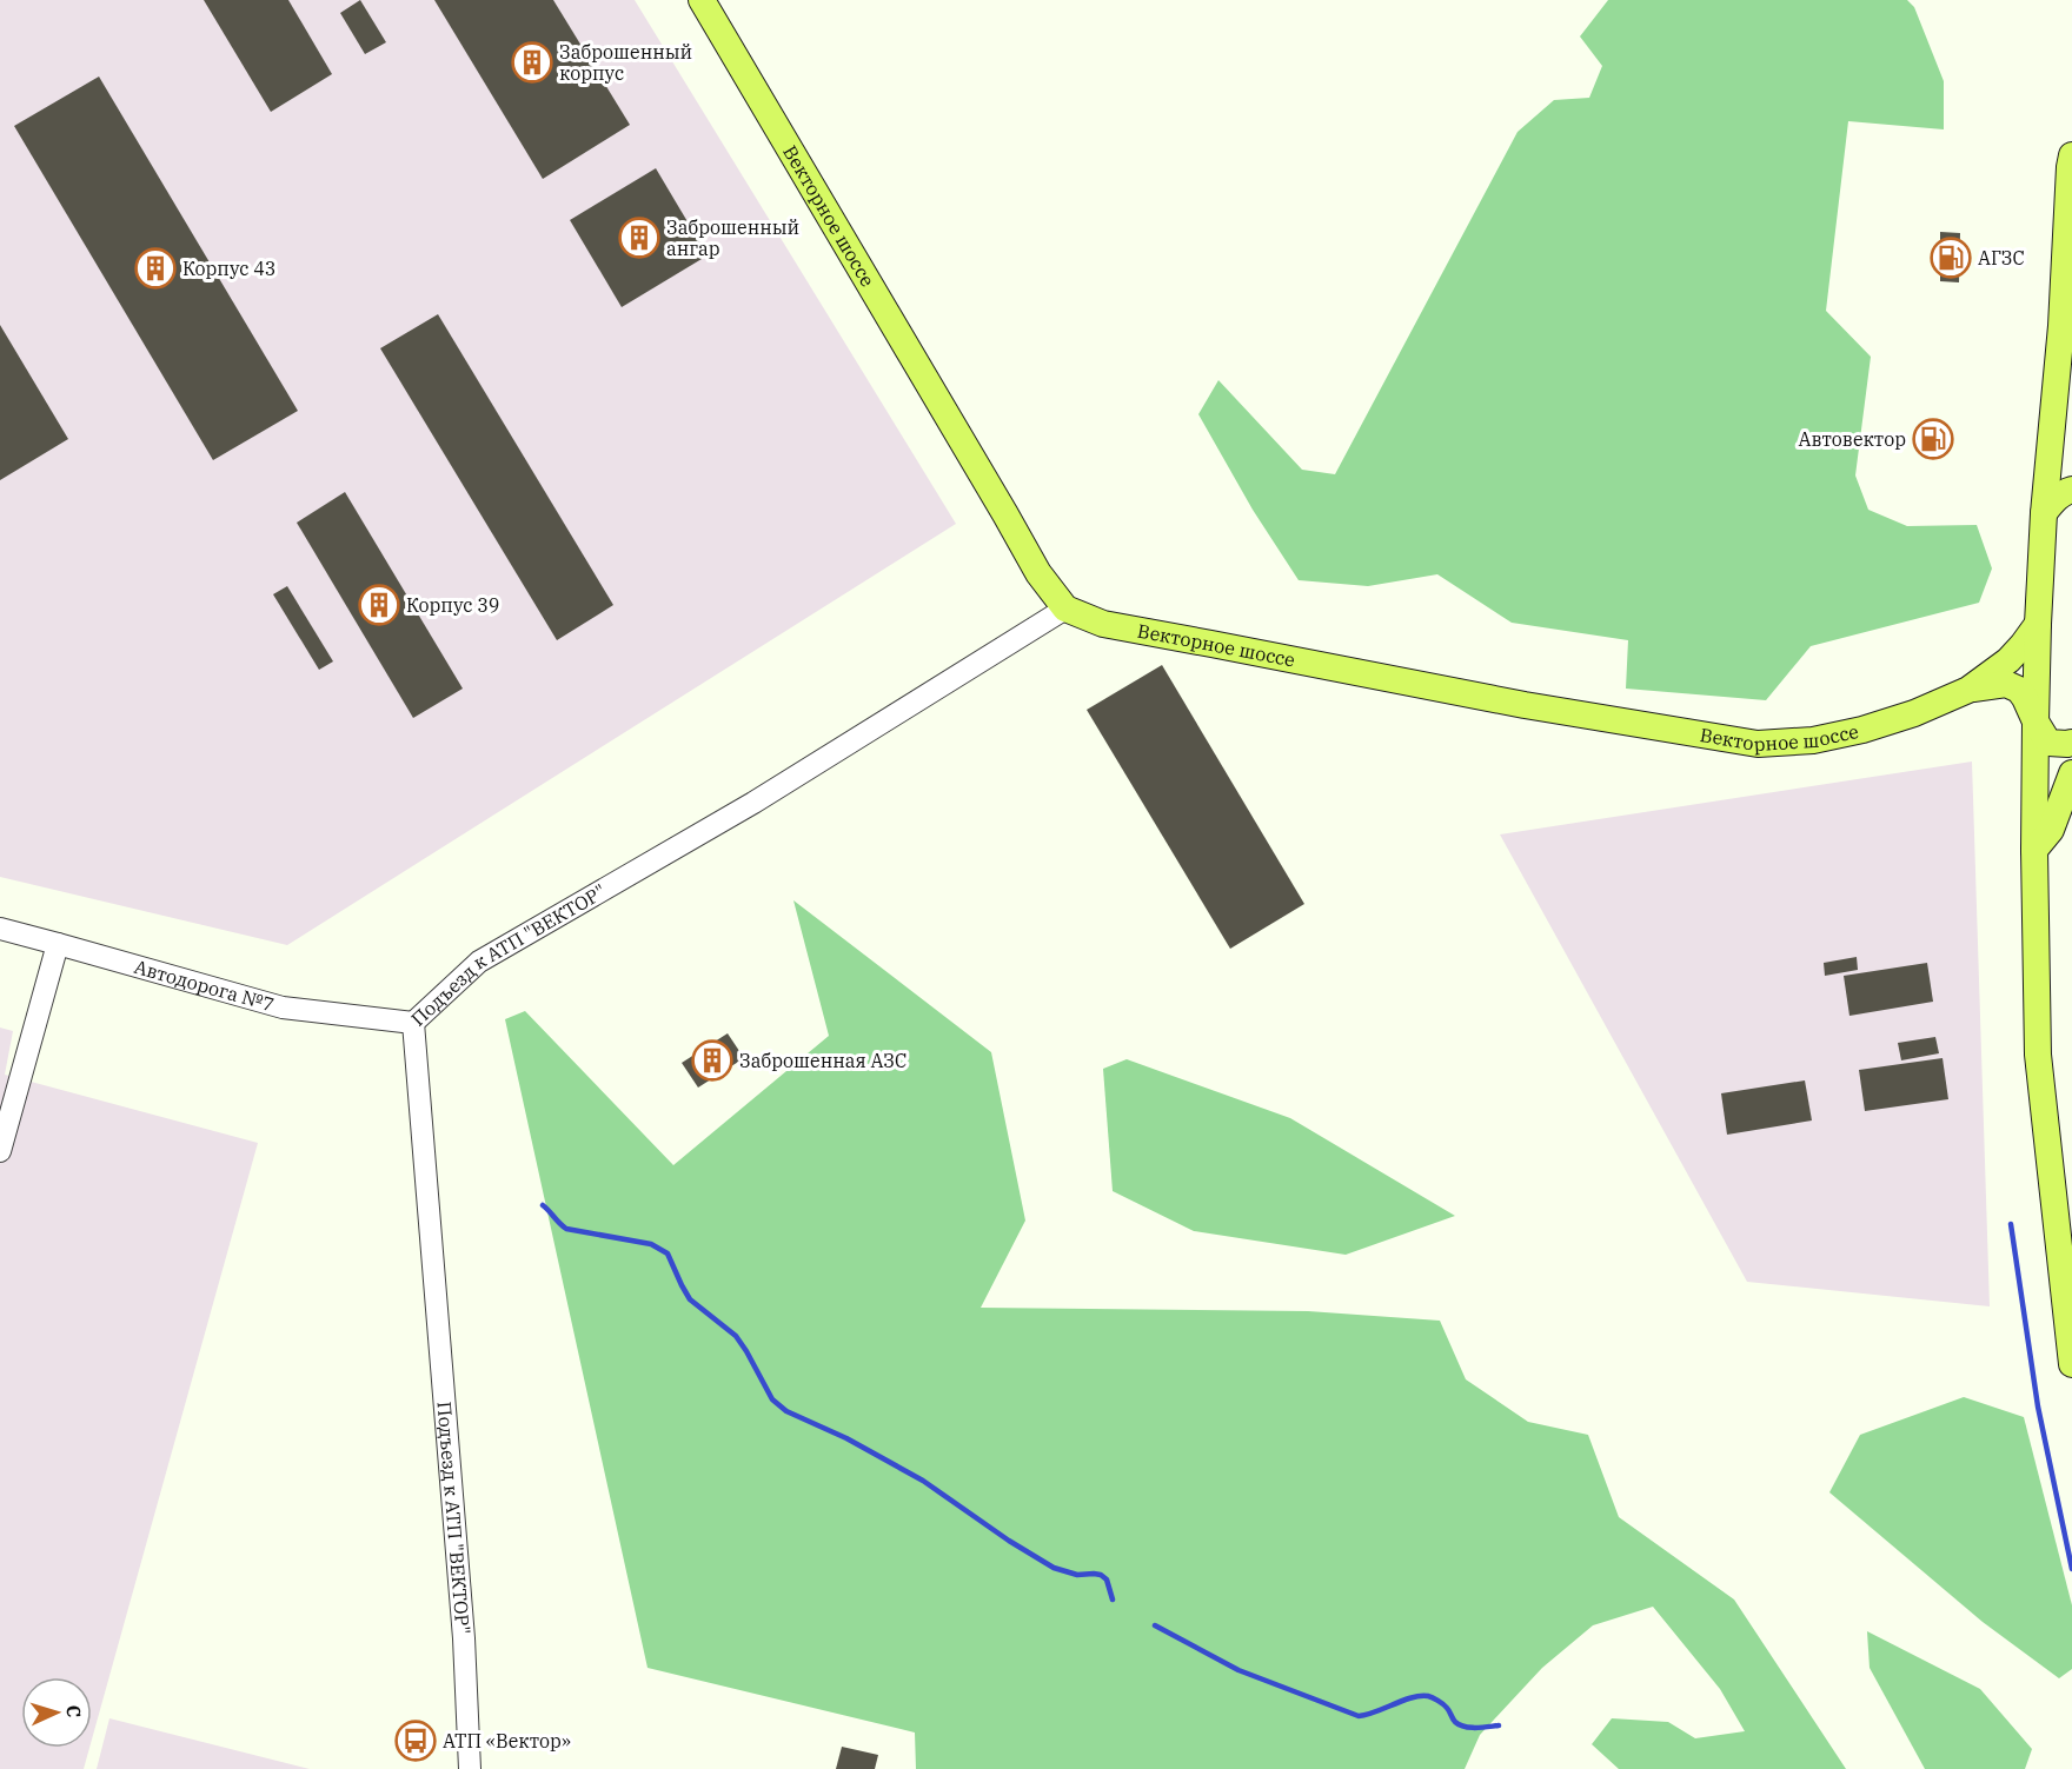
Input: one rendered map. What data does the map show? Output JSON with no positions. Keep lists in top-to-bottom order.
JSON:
{
  "streets": {
    "main road": ["Векторное шоссе"],
    "street": ["Подъезд к АТП \"ВЕКТОР\"", "Автодорога №7"]
  },
  "crossings": [
    ["Векторное шоссе", "Подъезд к АТП \"ВЕКТОР\""],
    ["Подъезд к АТП \"ВЕКТОР\"", "Автодорога №7"]
  ],
  "places": {
    "building": [
      "Заброшенный корпус",
      "Заброшенный ангар",
      "Корпус 43",
      "Корпус 39",
      "Заброшенная АЗС"
    ],
    "fuel station": ["АГЗС", "Автовектор"],
    "bus stop": ["АТП «Вектор»"]
  },
  "north": "right"
}
